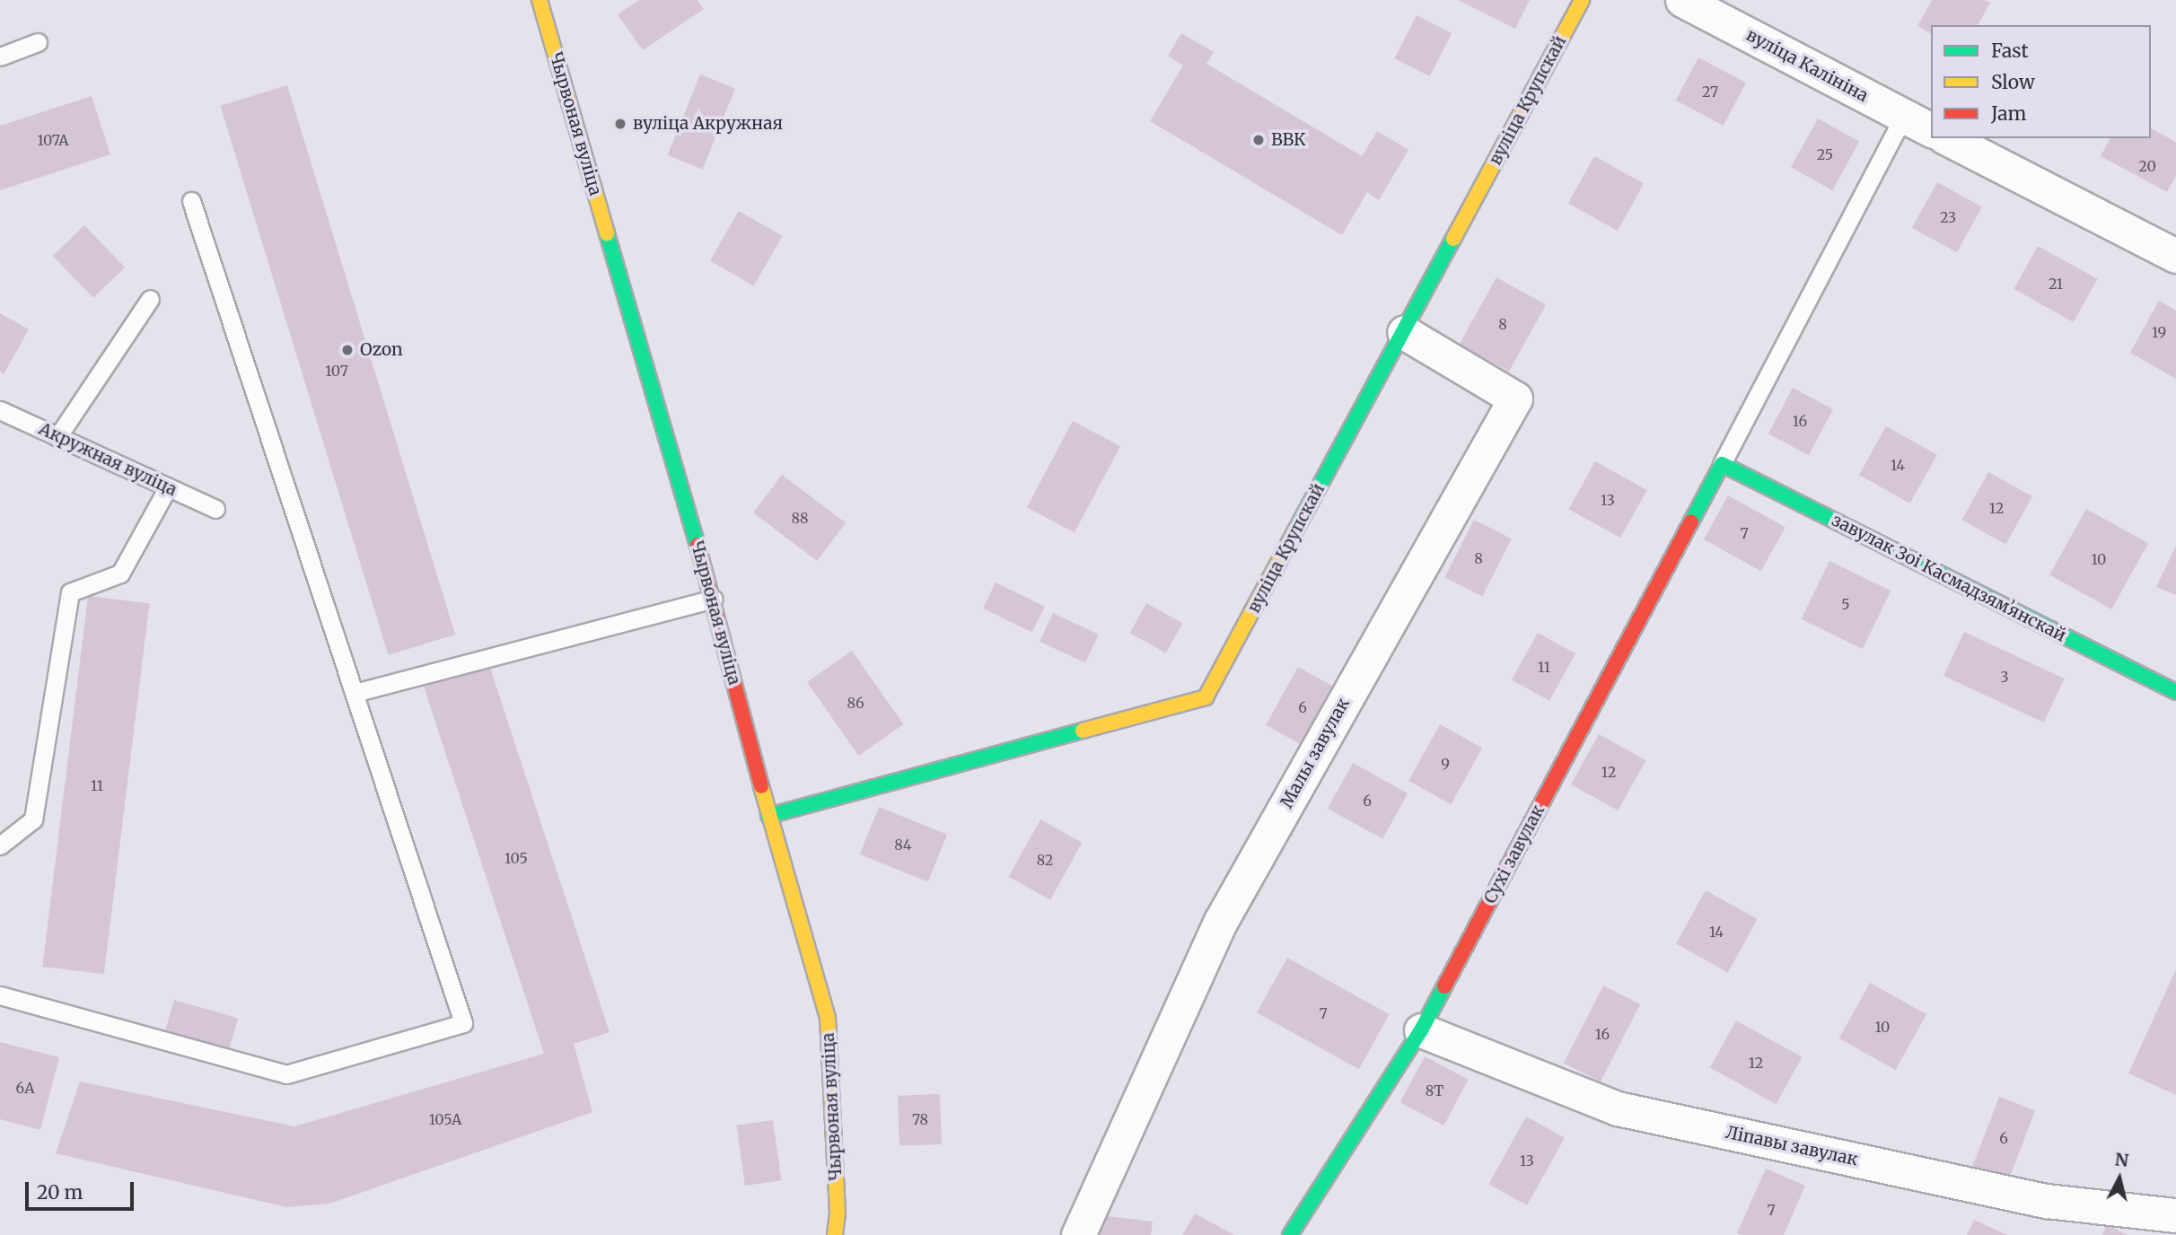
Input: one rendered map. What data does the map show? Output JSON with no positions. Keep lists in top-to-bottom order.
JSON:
{
  "streets": {
    "street": [
      "вуліца Калініна",
      "вуліца Крупскай",
      "Чырвоная вуліца",
      "завулак Зоі Касмадзямʼянскай",
      "Малы завулак",
      "Сухі завулак",
      "Ліпавы завулак"
    ],
    "lane": ["Акружная вуліца"]
  },
  "crossings": [
    ["вуліца Крупскай", "Чырвоная вуліца"],
    ["вуліца Крупскай", "Малы завулак"],
    ["завулак Зоі Касмадзямʼянскай", "Сухі завулак"],
    ["Сухі завулак", "Ліпавы завулак"]
  ],
  "places": ["вуліца Акружная", "ВВК", "Ozon"],
  "house_numbers": [
    "27",
    "107А",
    "25",
    "20",
    "23",
    "21",
    "8",
    "19",
    "107",
    "16",
    "14",
    "13",
    "12",
    "88",
    "7",
    "8",
    "10",
    "5",
    "11",
    "3",
    "86",
    "6",
    "9",
    "12",
    "11",
    "6",
    "84",
    "105",
    "82",
    "14",
    "7",
    "10",
    "16",
    "12",
    "6А",
    "8Т",
    "105А",
    "78",
    "6",
    "13",
    "7"
  ],
  "legend": ["Fast", "Slow", "Jam"],
  "scale_bar": "20 m",
  "north": "top"
}
